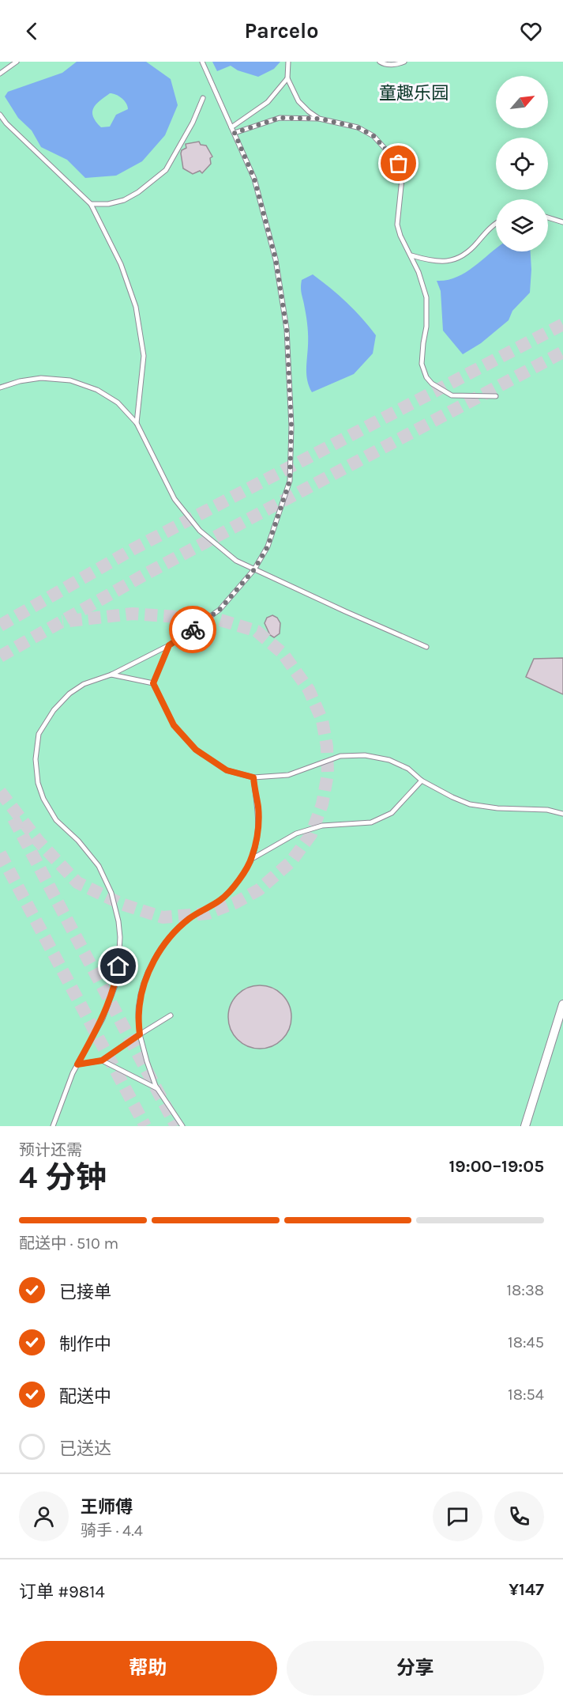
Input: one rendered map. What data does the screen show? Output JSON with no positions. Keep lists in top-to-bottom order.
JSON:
{
  "parks": ["童趣乐园"],
  "north": "top right",
  "page": {
    "header": "Parcelo",
    "heading": ["4 分钟", "预计还需", "19:00–19:05"],
    "panel": [
      "王师傅",
      "骑手 · 4.4",
      "订单 #9814",
      "¥147"
    ],
    "bar": "配送中 · 510 m",
    "list": [
      ["已接单", "18:38"],
      ["制作中", "18:45"],
      ["配送中", "18:54"],
      "已送达"
    ],
    "buttons": ["帮助", "分享"]
  }
}
